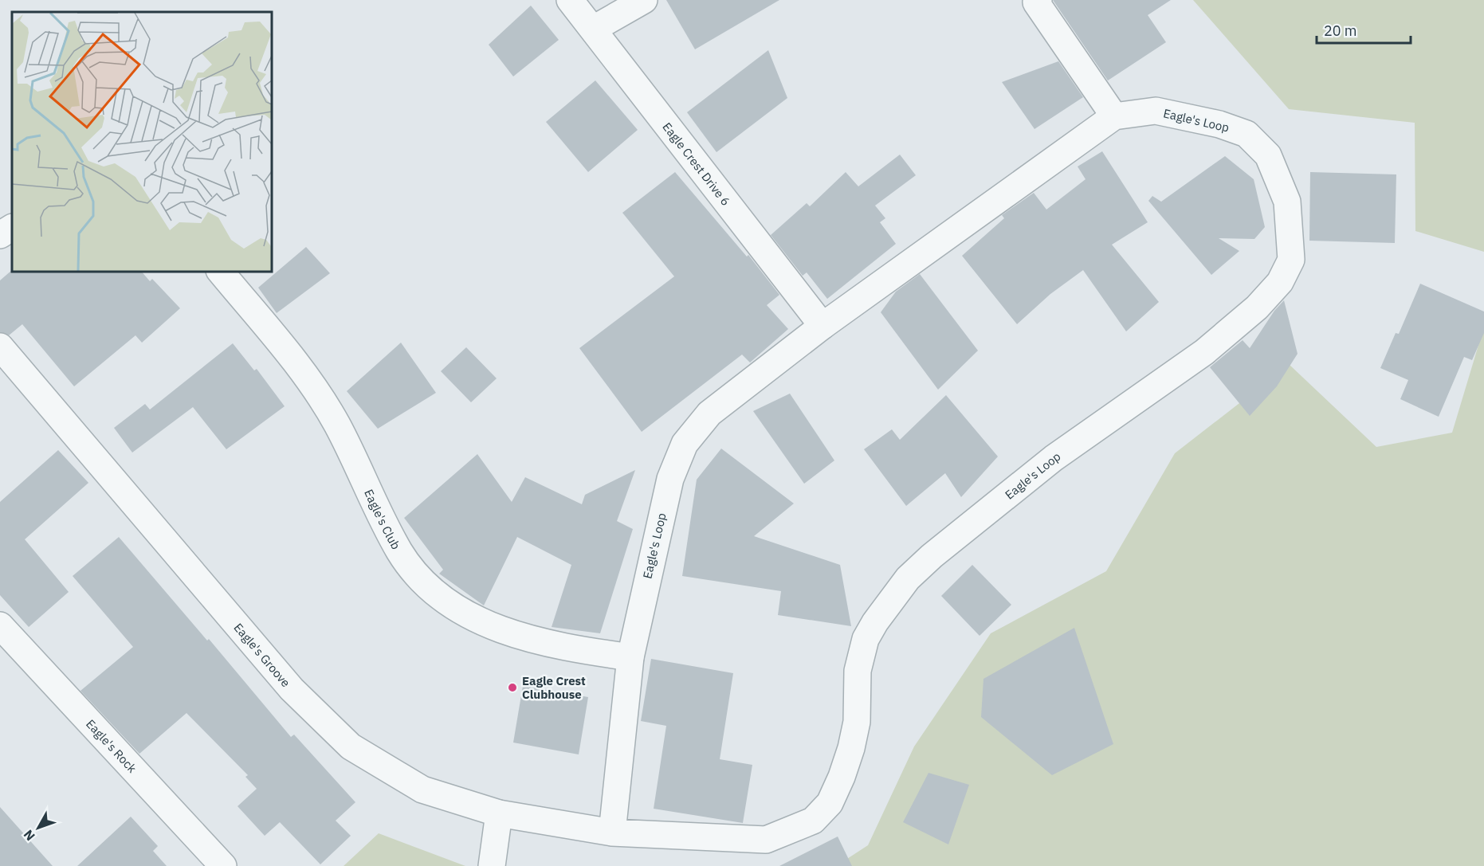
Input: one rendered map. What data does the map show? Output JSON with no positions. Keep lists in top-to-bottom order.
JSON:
{
  "streets": {
    "street": [
      "Eagle's Loop",
      "Eagle Crest Drive 6",
      "Eagle's Club",
      "Eagle's Groove",
      "Eagle's Rock"
    ]
  },
  "crossings": [
    ["Eagle's Loop", "Eagle Crest Drive 6"],
    ["Eagle's Loop", "Eagle's Club"],
    ["Eagle's Loop", "Eagle's Groove"]
  ],
  "places": ["Eagle Crest Clubhouse"],
  "scale_bar": "20 m",
  "north": "bottom left"
}
